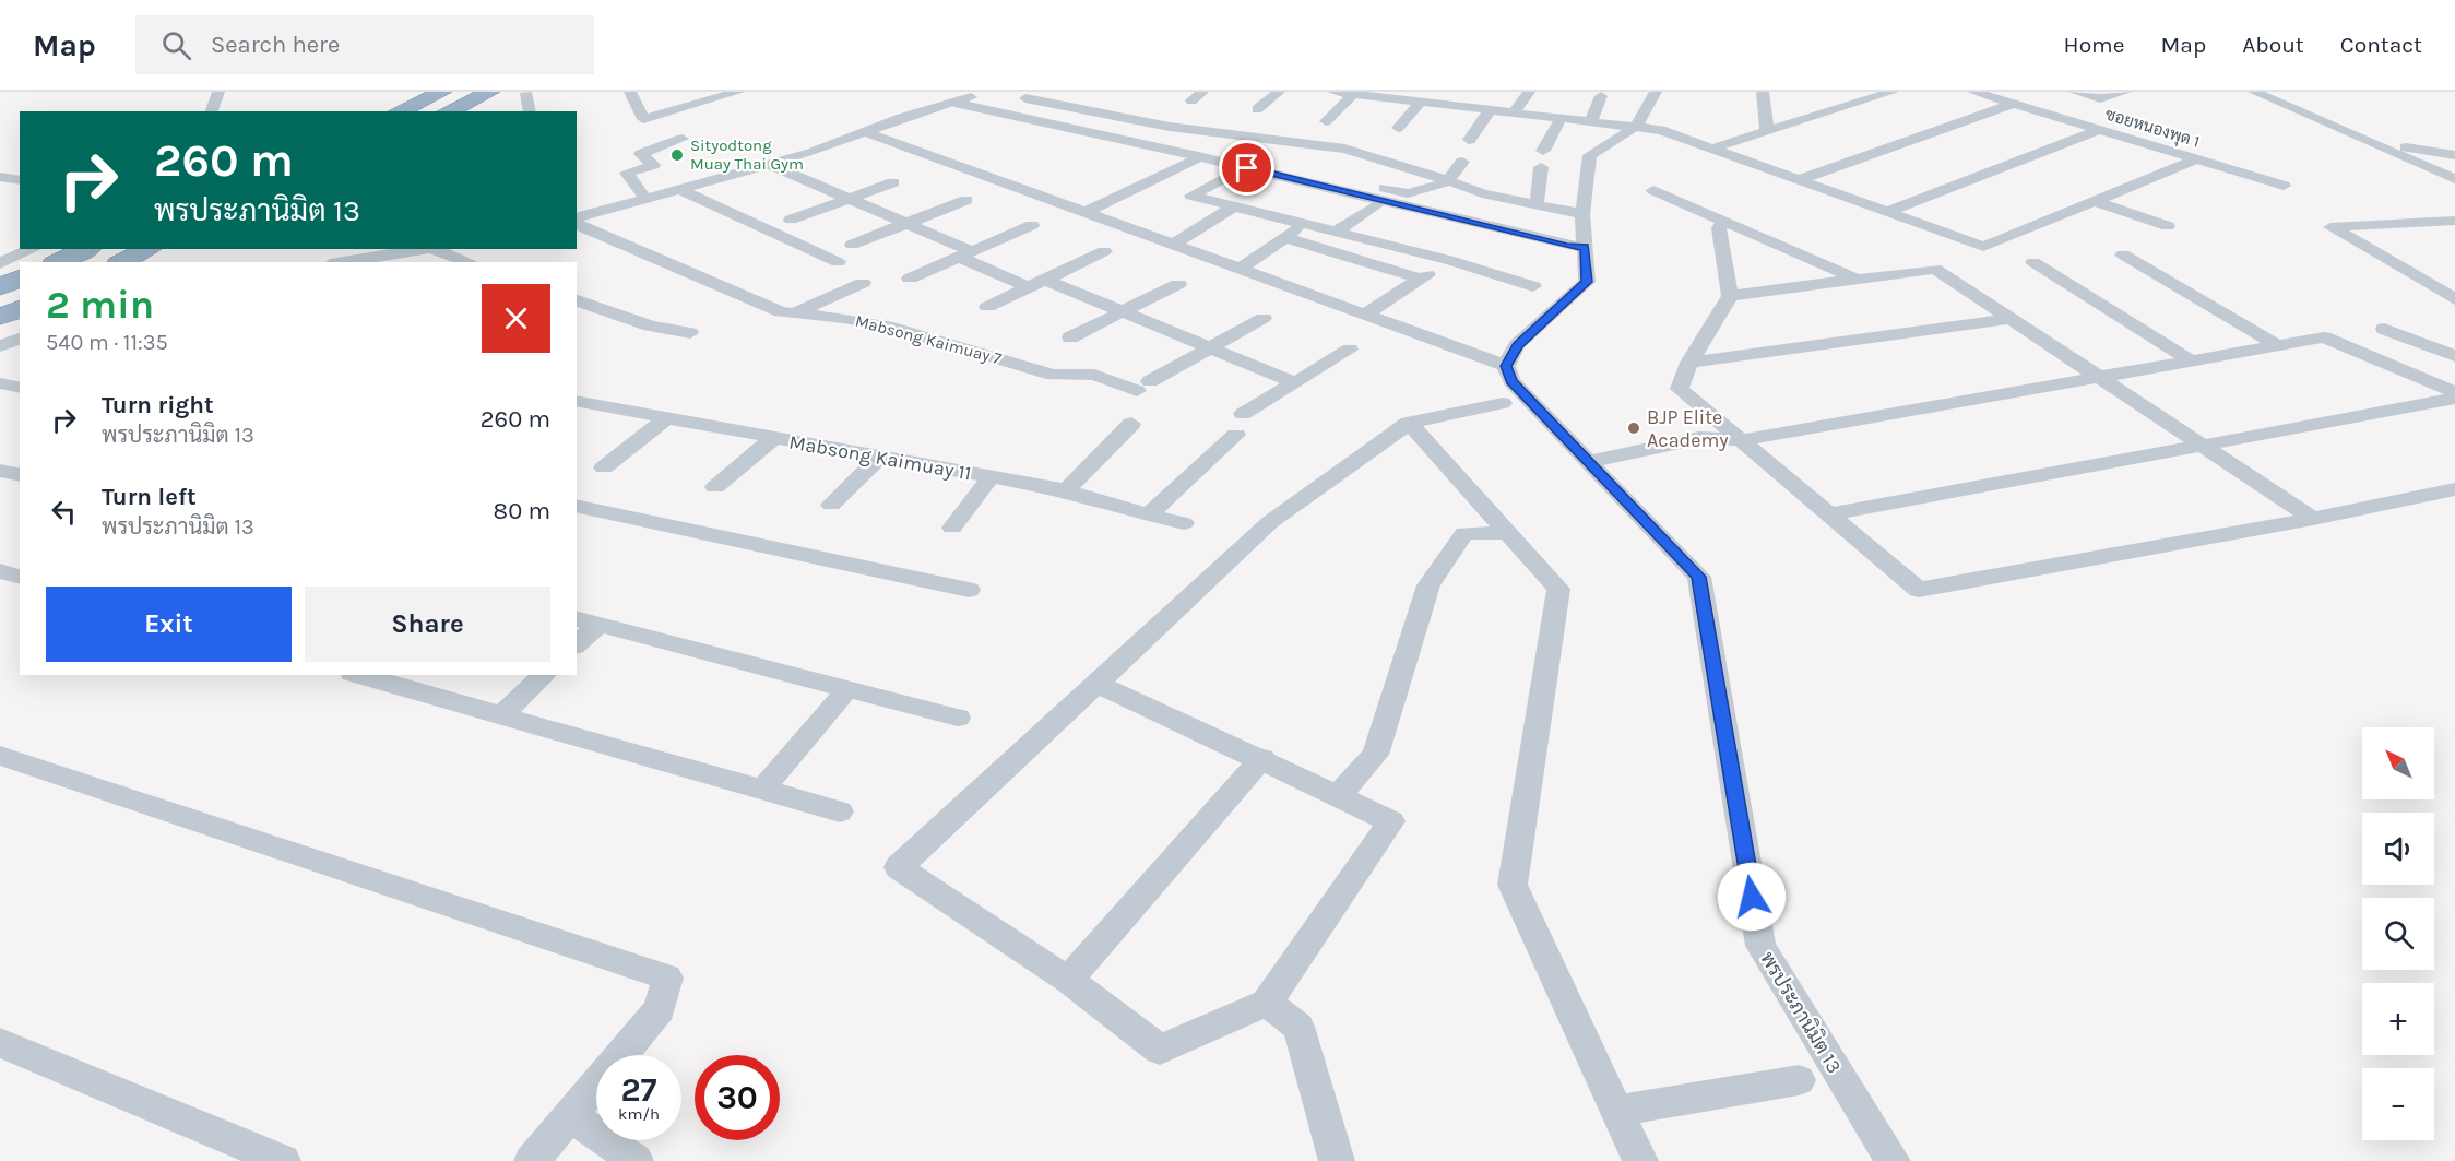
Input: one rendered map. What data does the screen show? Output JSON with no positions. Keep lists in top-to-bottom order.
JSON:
{
  "streets": {
    "street": [
      "ซอยหนองพุด 1",
      "Mabsong Kaimuay 7",
      "Mabsong Kaimuay 11",
      "พรประภานิมิต 13"
    ]
  },
  "places": ["Sityodtong Muay Thai Gym", "BJP Elite Academy"],
  "north": "top left",
  "page": {
    "header": "Map",
    "search": "Search here",
    "nav": [
      "Home",
      "Map",
      "About",
      "Contact"
    ],
    "turn": ["260 m", "พรประภานิมิต 13"],
    "heading": ["2 min", "540 m · 11:35"],
    "list": [
      {
        "name": "Turn right",
        "note": "พรประภานิมิต 13",
        "value": "260 m"
      },
      {
        "name": "Turn left",
        "note": "พรประภานิมิต 13",
        "value": "80 m"
      }
    ],
    "buttons": ["Exit", "Share"],
    "map_buttons": ["+", "−"],
    "speed": "27 km/h",
    "limit": "30"
  }
}
